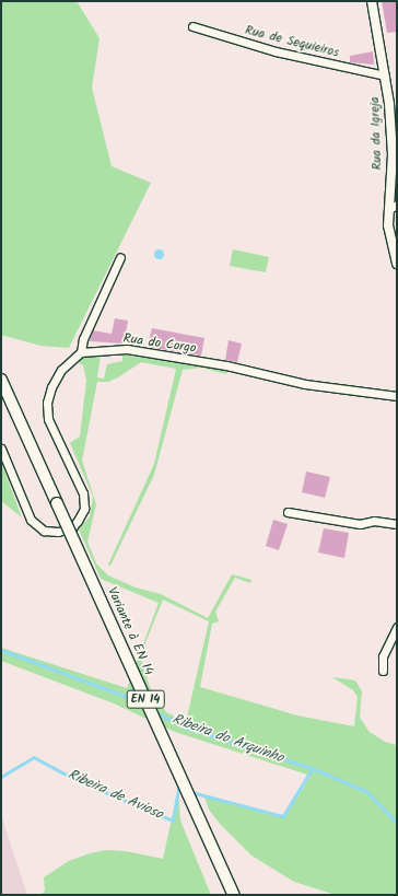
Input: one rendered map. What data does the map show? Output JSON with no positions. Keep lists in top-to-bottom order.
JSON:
{
  "streets": {
    "main road": ["Variante à EN 14", "EN 14"],
    "street": ["Rua de Sequieiros", "Rua da Igreja", "Rua do Corgo"]
  },
  "crossings": [
    ["Rua de Sequieiros", "Rua da Igreja"]
  ],
  "water": ["Ribeira do Arquinho", "Ribeira de Avioso"]
}
